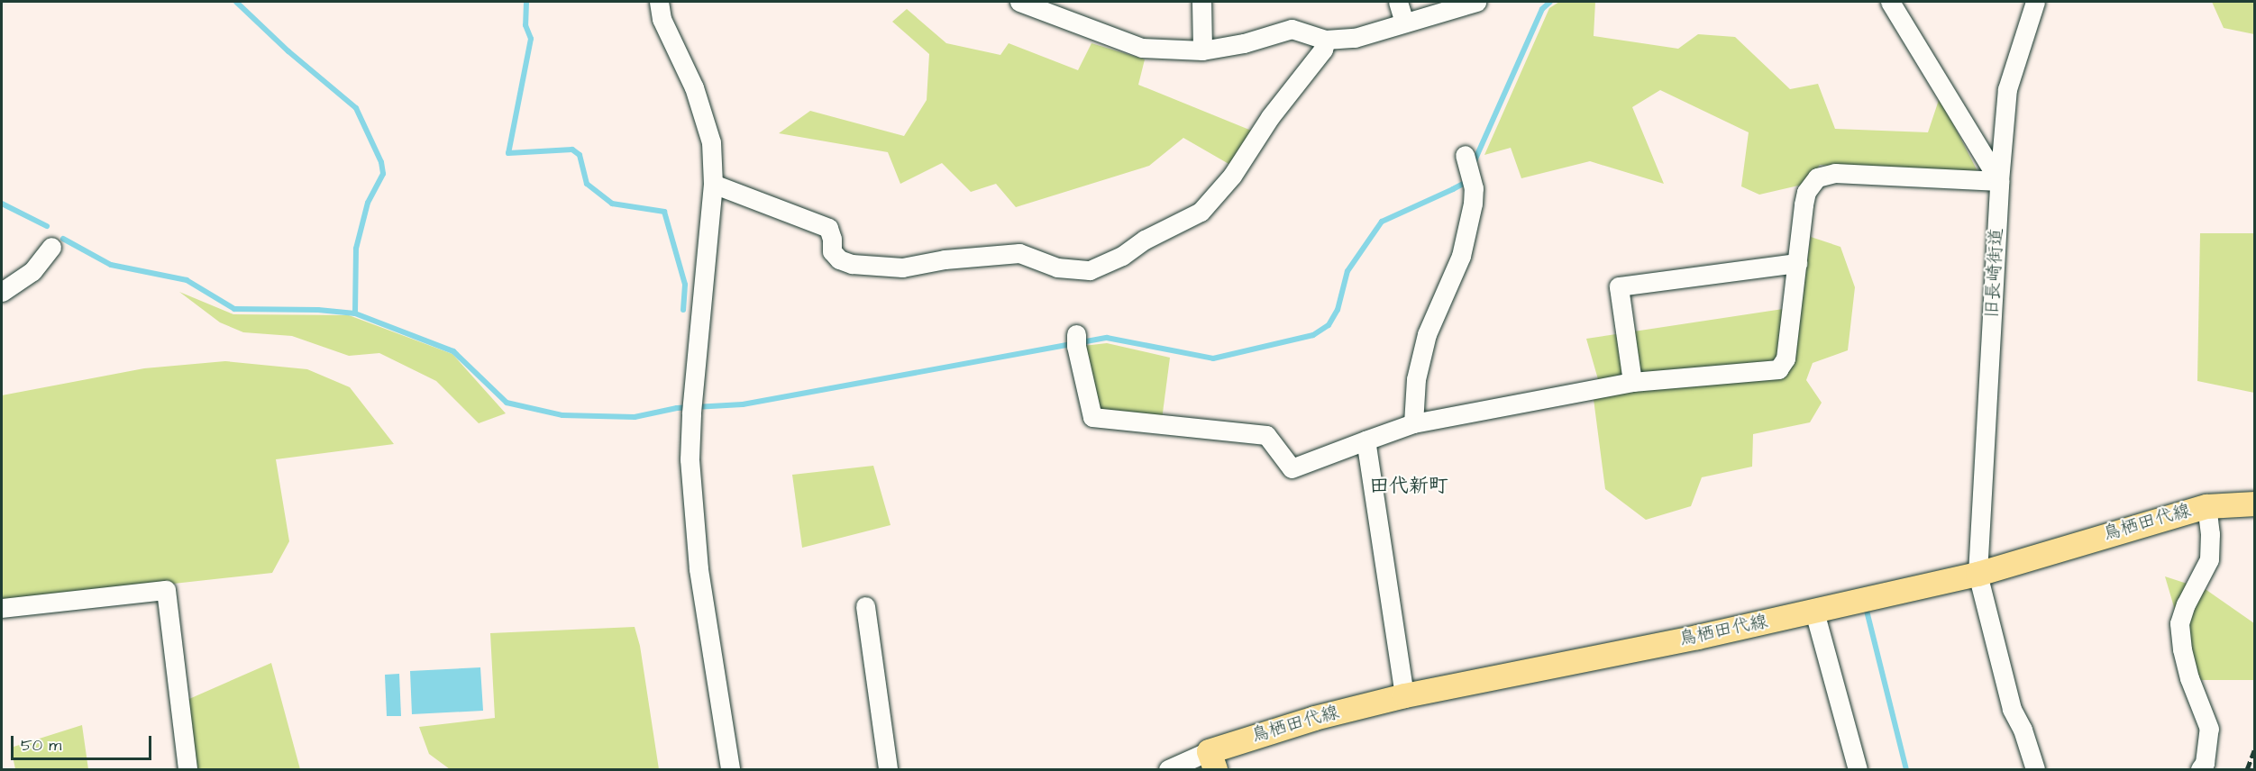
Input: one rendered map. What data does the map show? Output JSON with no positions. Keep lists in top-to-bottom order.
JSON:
{
  "streets": {
    "main road": ["鳥栖田代線"],
    "street": ["旧長崎街道"]
  },
  "crossings": [
    ["旧長崎街道", "鳥栖田代線"]
  ],
  "districts": ["田代新町"],
  "scale_bar": "50 m"
}
